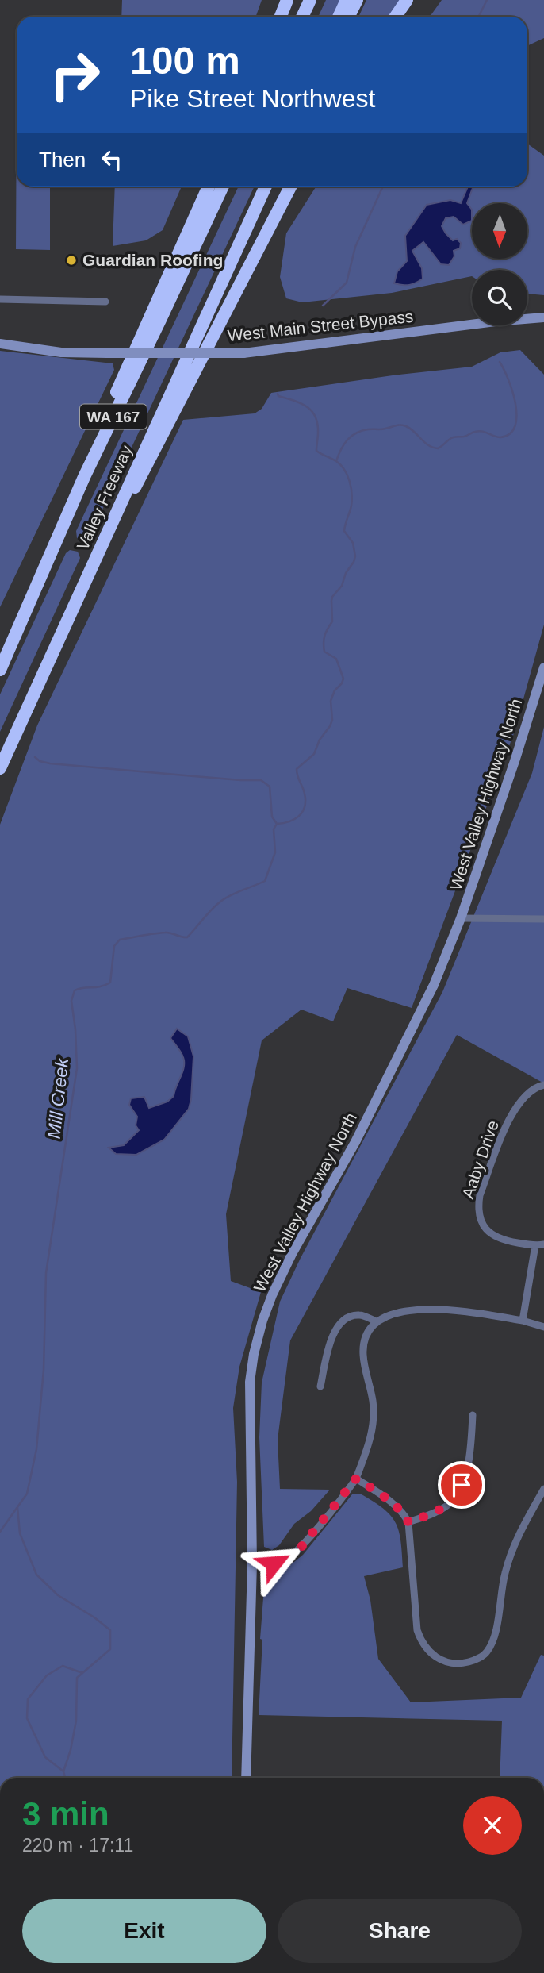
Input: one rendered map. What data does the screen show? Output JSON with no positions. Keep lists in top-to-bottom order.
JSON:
{
  "streets": {
    "highway": ["WA 167", "Valley Freeway"],
    "main road": ["West Main Street Bypass", "West Valley Highway North"],
    "street": ["Aaby Drive"]
  },
  "water": ["Mill Creek"],
  "places": ["Guardian Roofing"],
  "north": "bottom",
  "page": {
    "turn": ["100 m", "Pike Street Northwest"],
    "then": "Then",
    "heading": ["3 min", "220 m · 17:11"],
    "buttons": ["Exit", "Share"]
  }
}
